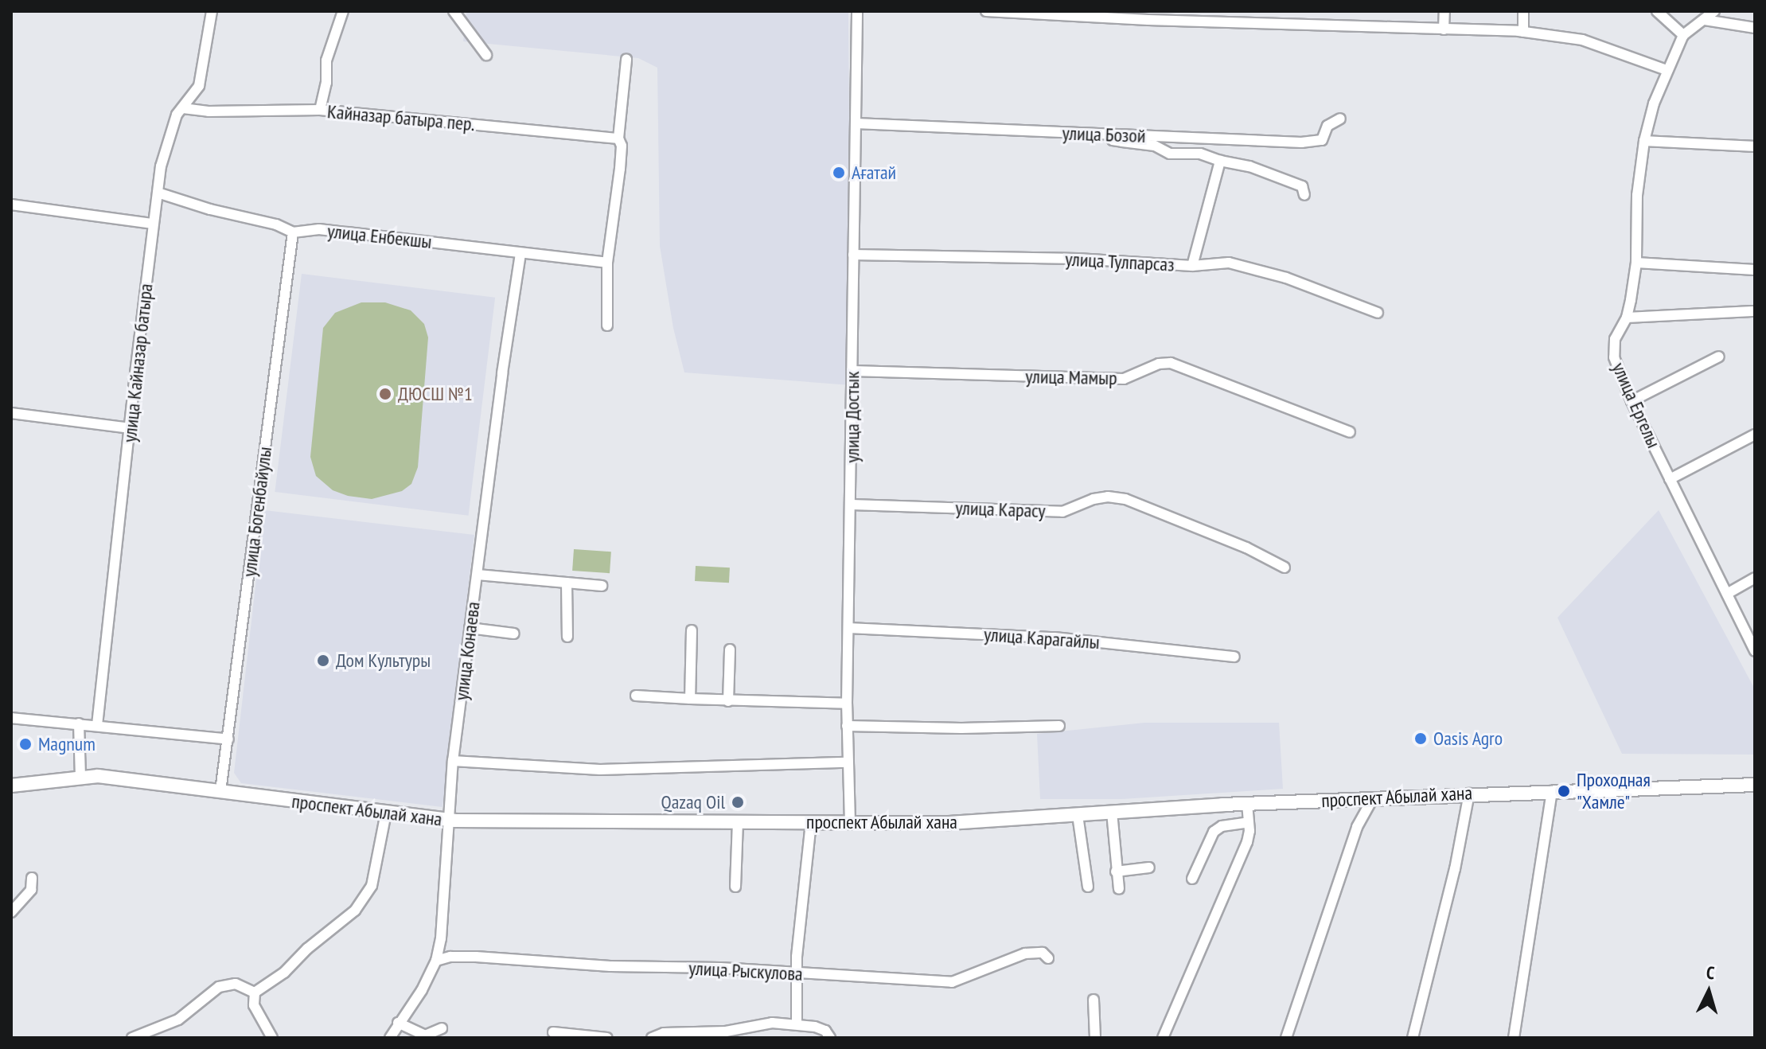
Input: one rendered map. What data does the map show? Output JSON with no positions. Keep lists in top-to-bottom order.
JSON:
{
  "streets": {
    "main road": ["проспект Абылай хана"],
    "street": [
      "Кайназар батыра пер.",
      "улица Бозой",
      "улица Енбекшы",
      "улица Тулпарсаз",
      "улица Кайназар батыра",
      "улица Мамыр",
      "улица Ергелы",
      "улица Достык",
      "улица Карасу",
      "улица Богенбайулы",
      "улица Карагайлы",
      "улица Конаева",
      "улица Рыскулова"
    ]
  },
  "crossings": [
    ["Кайназар батыра пер.", "улица Кайназар батыра"],
    ["улица Бозой", "улица Достык"],
    ["улица Енбекшы", "улица Кайназар батыра"],
    ["улица Енбекшы", "улица Богенбайулы"],
    ["улица Енбекшы", "улица Конаева"],
    ["улица Тулпарсаз", "улица Достык"],
    ["улица Мамыр", "улица Достык"],
    ["улица Достык", "улица Карасу"],
    ["улица Достык", "улица Карагайлы"],
    ["улица Достык", "проспект Абылай хана"],
    ["улица Богенбайулы", "проспект Абылай хана"],
    ["улица Конаева", "проспект Абылай хана"],
    ["улица Конаева", "улица Рыскулова"]
  ],
  "places": [
    "Ағатай",
    "ДЮСШ №1",
    "Дом Культуры",
    "Oasis Agro",
    "Magnum",
    "Проходная \"Хамле\"",
    "Qazaq Oil"
  ],
  "north": "top"
}
